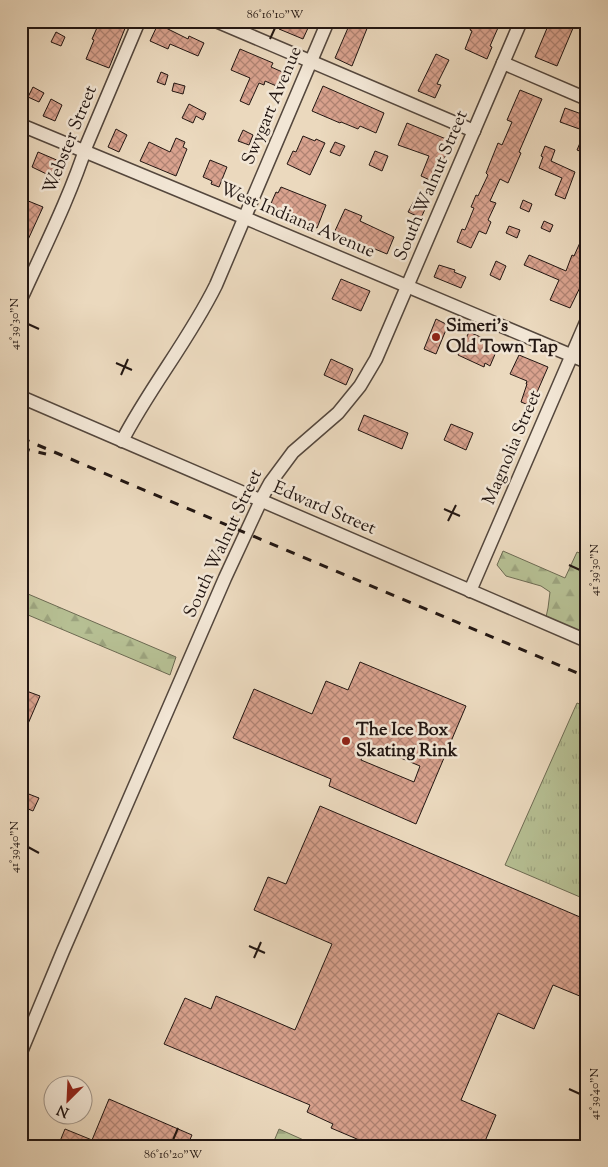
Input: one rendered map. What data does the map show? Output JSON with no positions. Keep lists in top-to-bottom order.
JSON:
{
  "streets": {
    "street": [
      "Swygart Avenue",
      "Webster Street",
      "South Walnut Street",
      "West Indiana Avenue",
      "Magnolia Street",
      "Edward Street"
    ]
  },
  "crossings": [
    ["Swygart Avenue", "West Indiana Avenue"],
    ["Swygart Avenue", "Edward Street"],
    ["Webster Street", "West Indiana Avenue"],
    ["South Walnut Street", "West Indiana Avenue"],
    ["South Walnut Street", "Edward Street"],
    ["West Indiana Avenue", "Magnolia Street"],
    ["Magnolia Street", "Edward Street"]
  ],
  "places": ["Simeri's Old Town Tap", "The Ice Box Skating Rink"],
  "north": "bottom left",
  "coordinates": [
    "86°16'10\"W",
    "41°39'30\"N",
    "41°39'40\"N",
    "86°16'20\"W"
  ]
}
